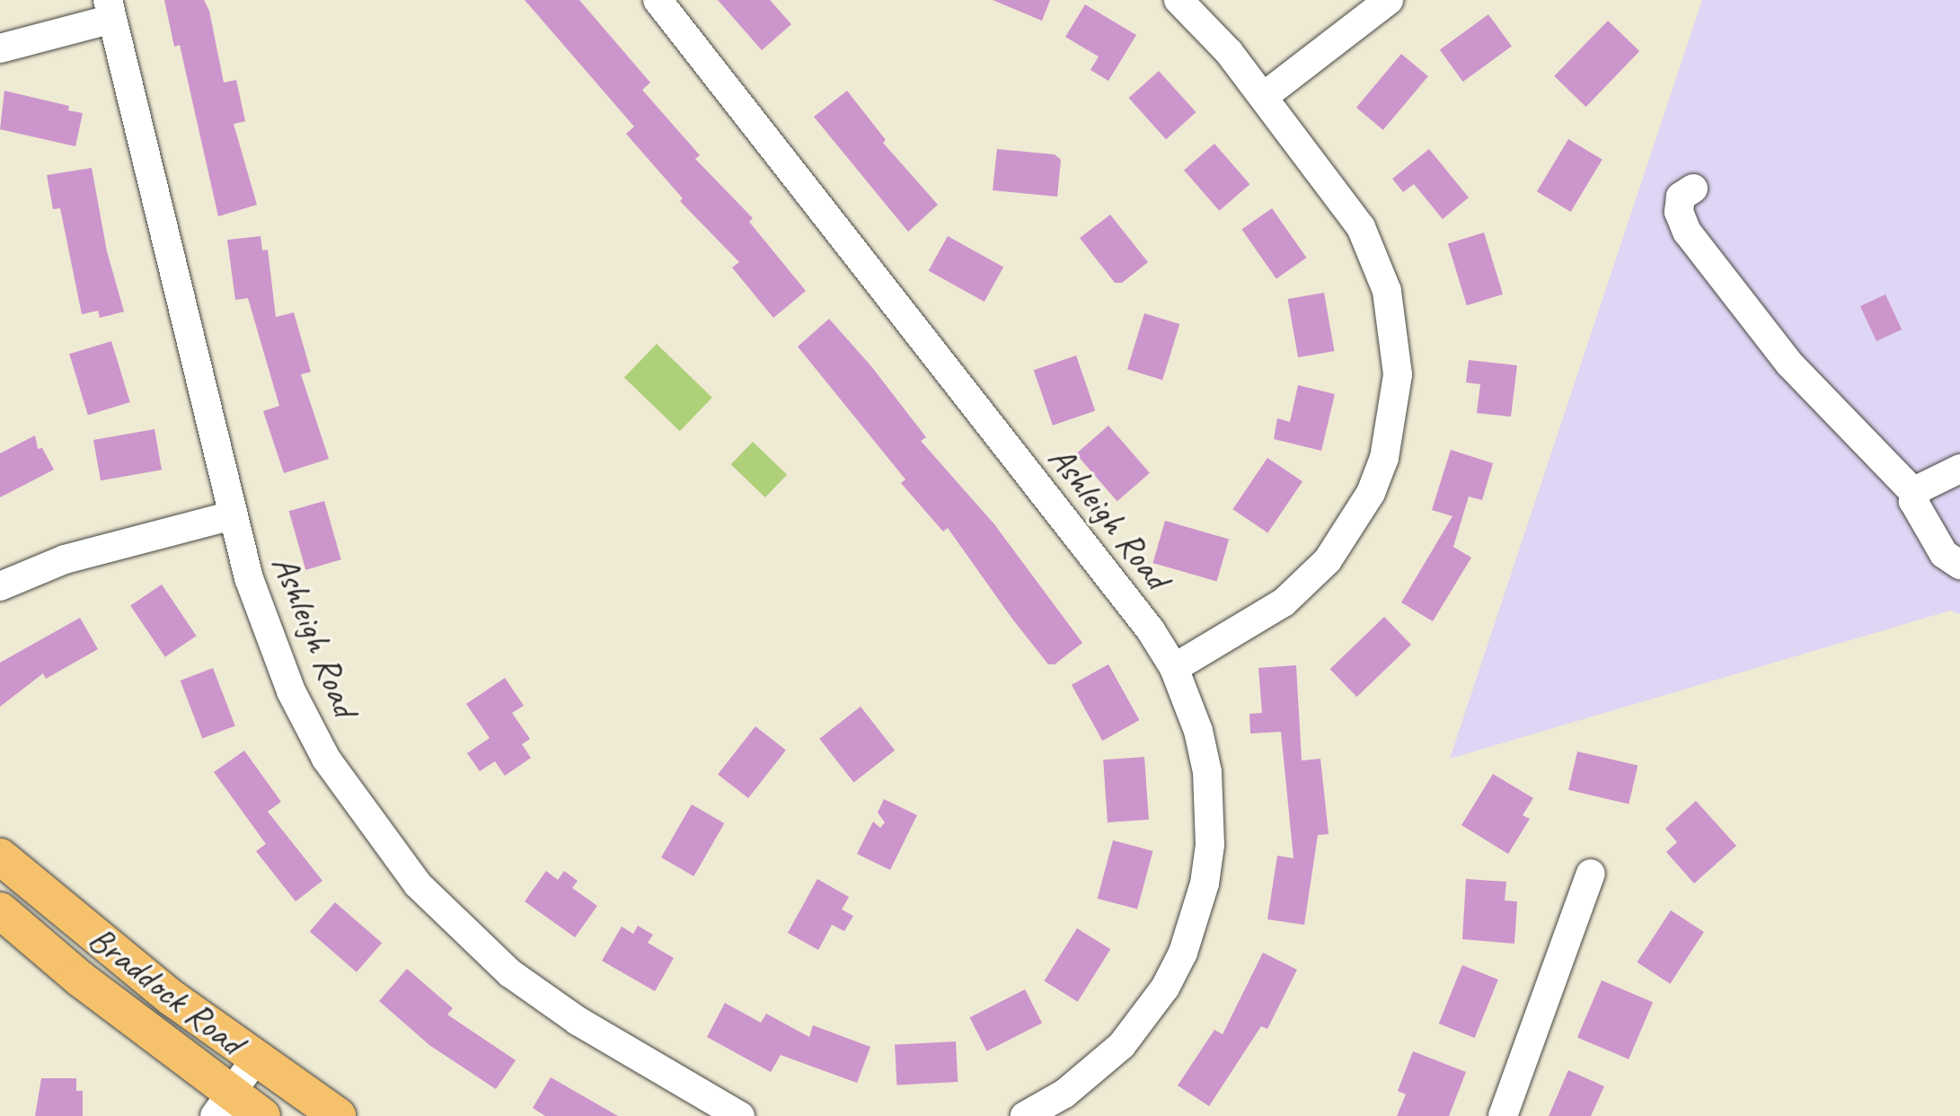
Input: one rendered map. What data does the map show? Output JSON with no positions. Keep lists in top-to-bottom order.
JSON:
{
  "streets": {
    "main road": ["Braddock Road"],
    "street": ["Ashleigh Road"]
  }
}
